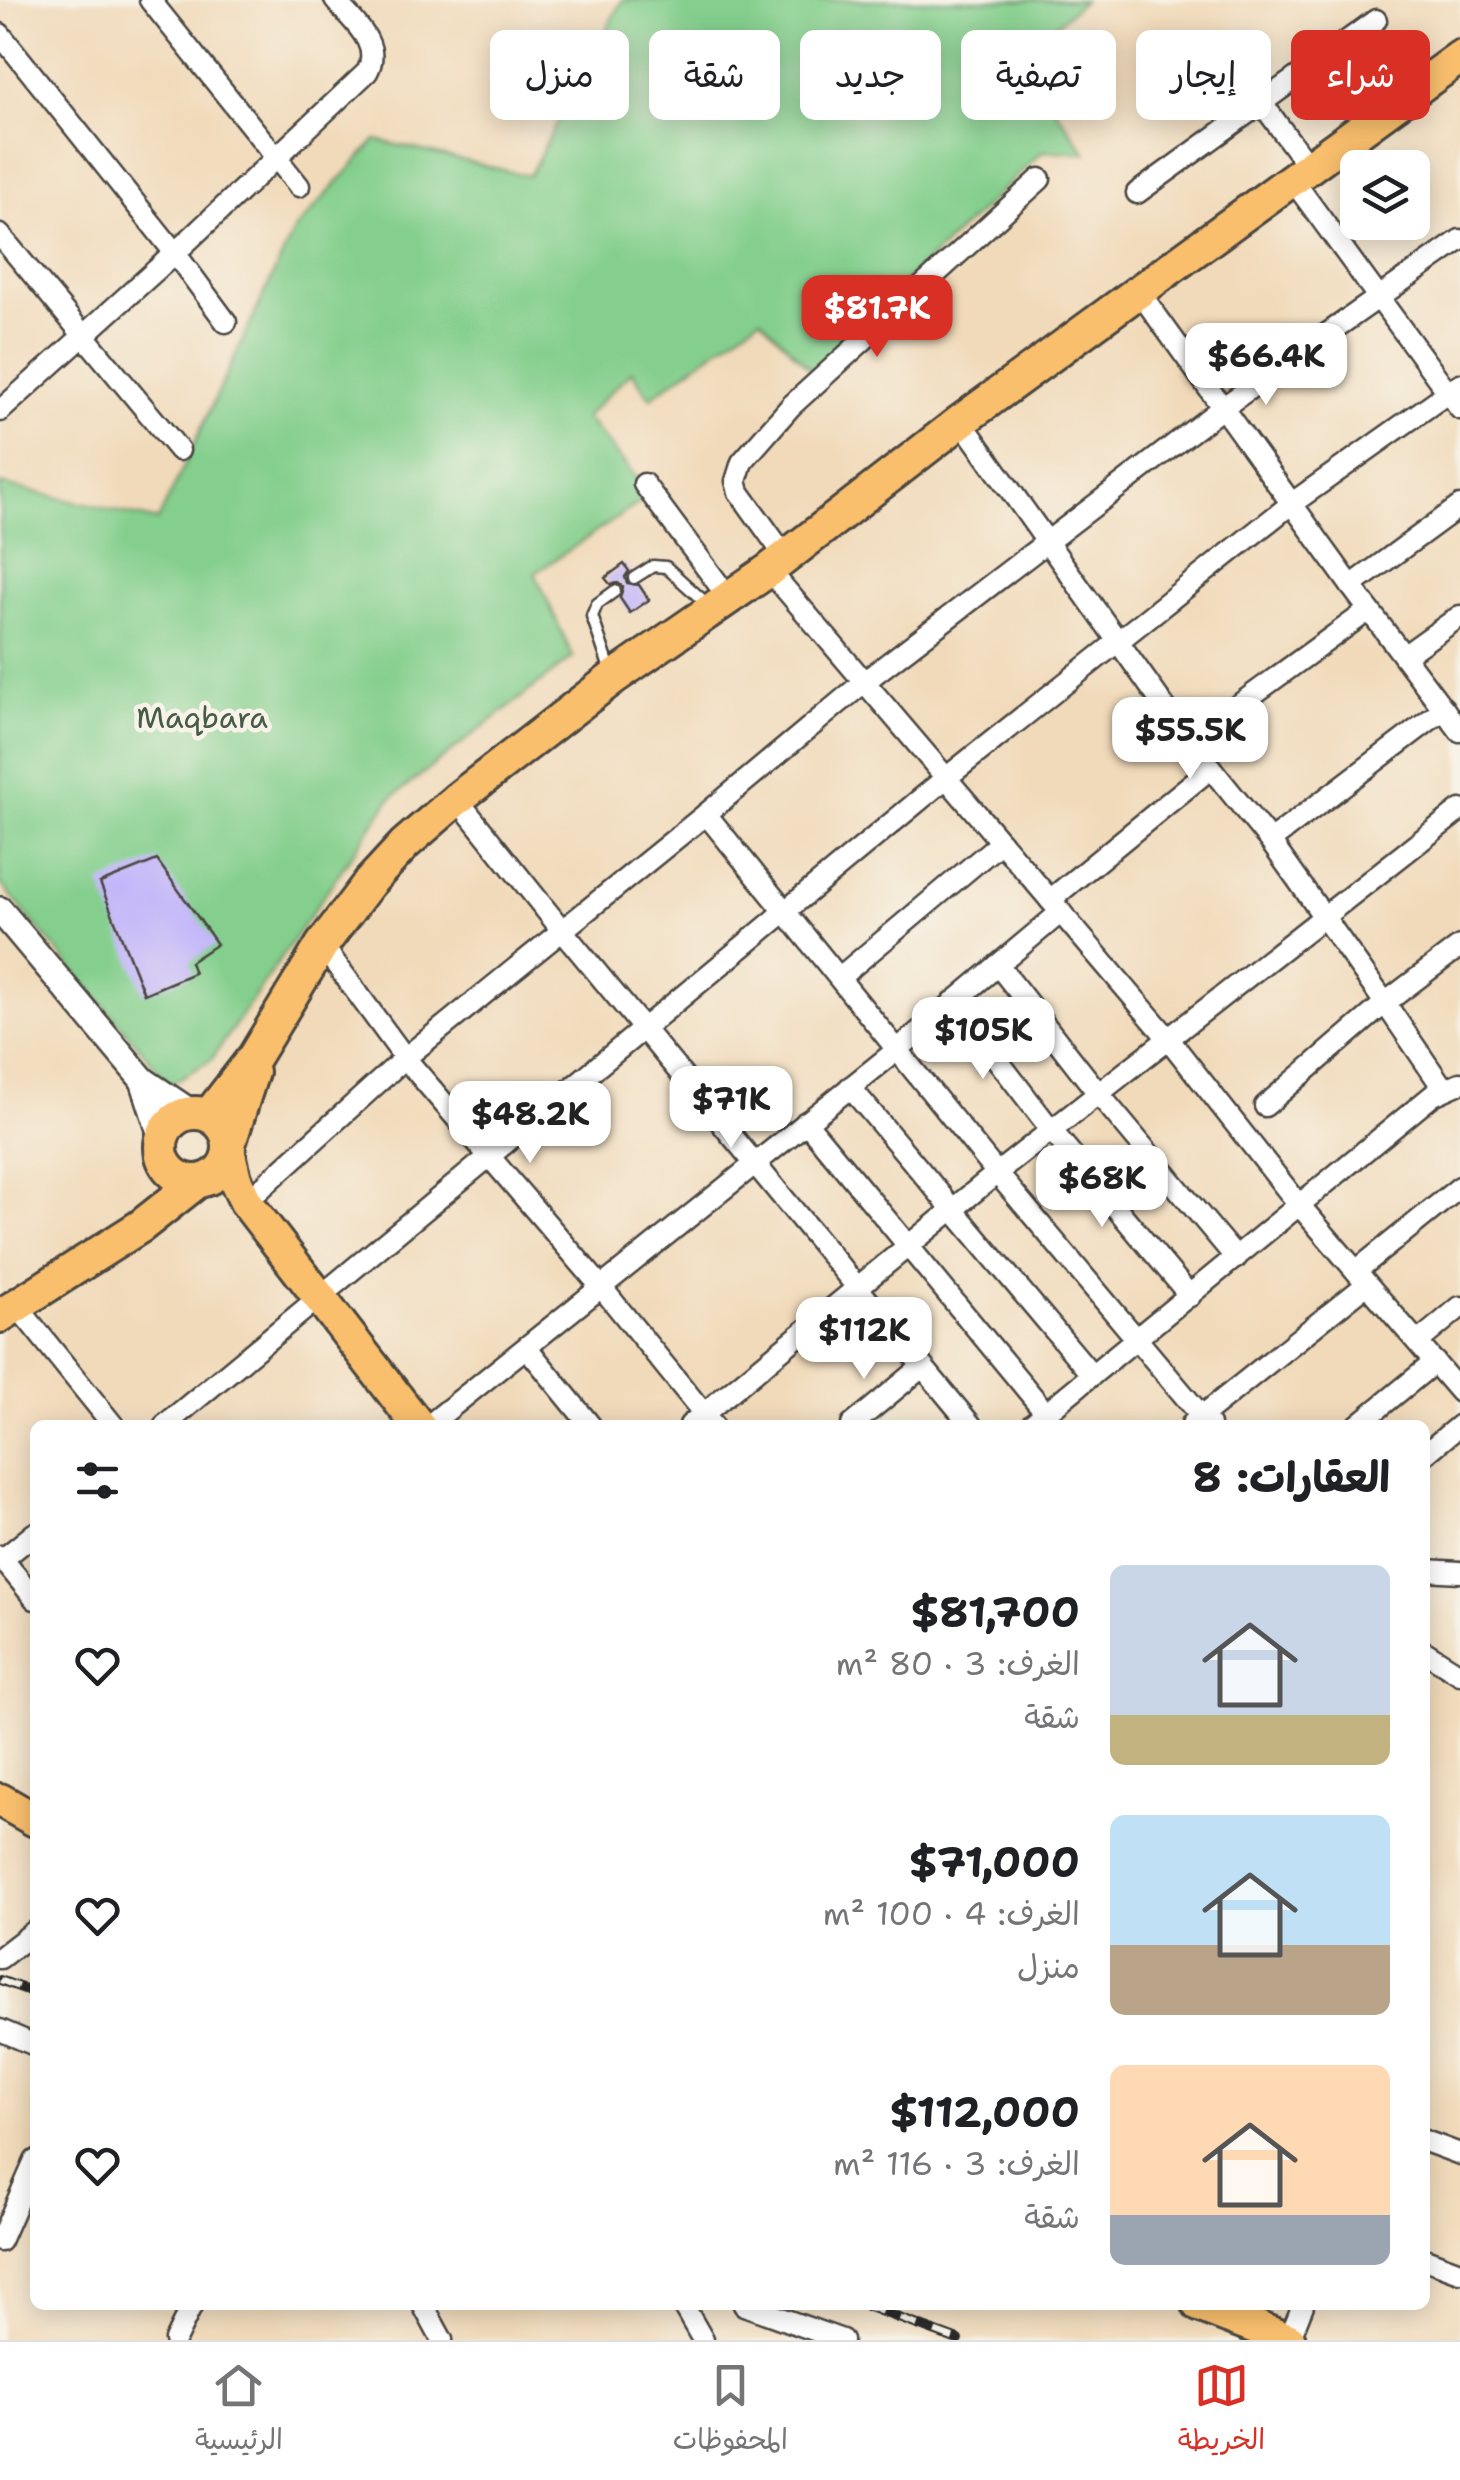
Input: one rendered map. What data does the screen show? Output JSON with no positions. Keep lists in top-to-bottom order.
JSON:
{
  "parks": ["Maqbara"],
  "page": {
    "chip": [
      "شراء",
      "إيجار",
      "تصفية",
      "جديد",
      "شقة",
      "منزل"
    ],
    "price": [
      "$81.7K",
      "$66.4K",
      "$55.5K",
      "$105K",
      "$71K",
      "$48.2K",
      "$68K",
      "$112K"
    ],
    "heading": "العقارات: 8",
    "list": [
      {
        "name": "$81,700",
        "note": "الغرف: 3 · 80 m² · شقة"
      },
      {
        "name": "$71,000",
        "note": "الغرف: 4 · 100 m² · منزل"
      },
      {
        "name": "$112,000",
        "note": "الغرف: 3 · 116 m² · شقة"
      }
    ],
    "tabs": ["الخريطة", "المحفوظات", "الرئيسية"]
  }
}
